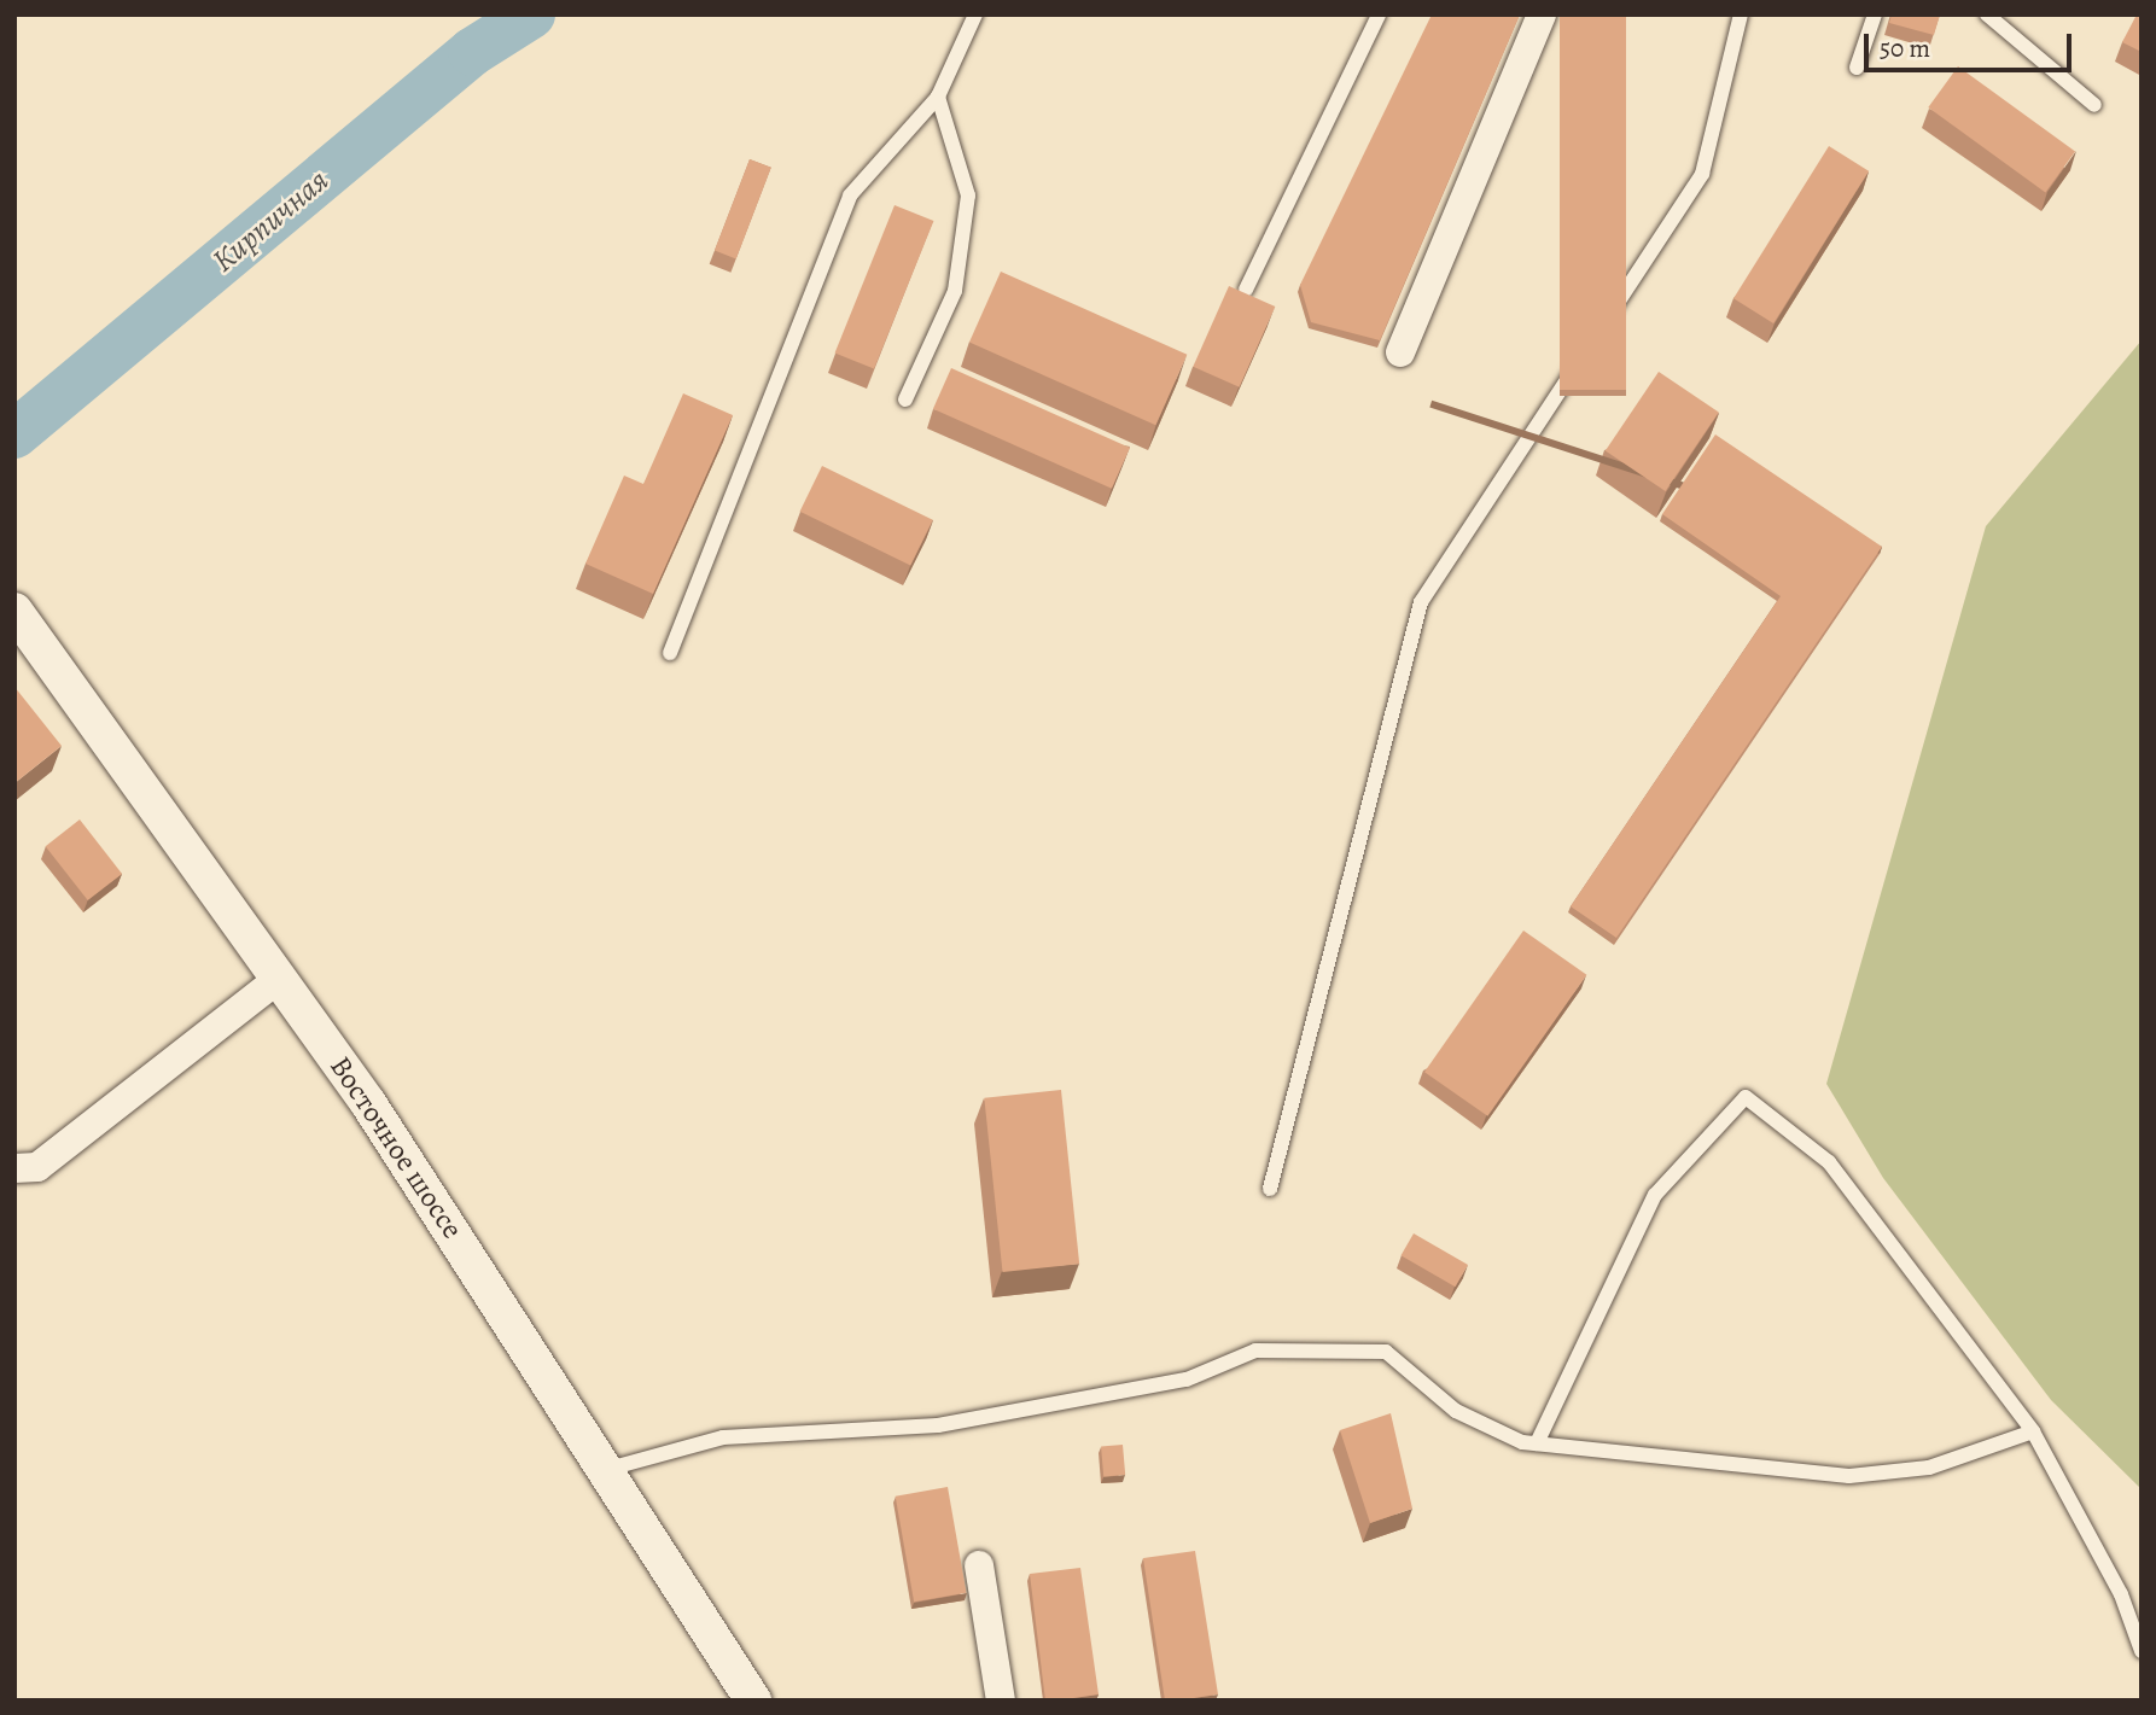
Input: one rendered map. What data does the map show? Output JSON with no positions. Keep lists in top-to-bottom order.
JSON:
{
  "streets": {
    "street": ["Восточное шоссе"]
  },
  "water": ["Кирпичная"],
  "scale_bar": "50 m"
}
